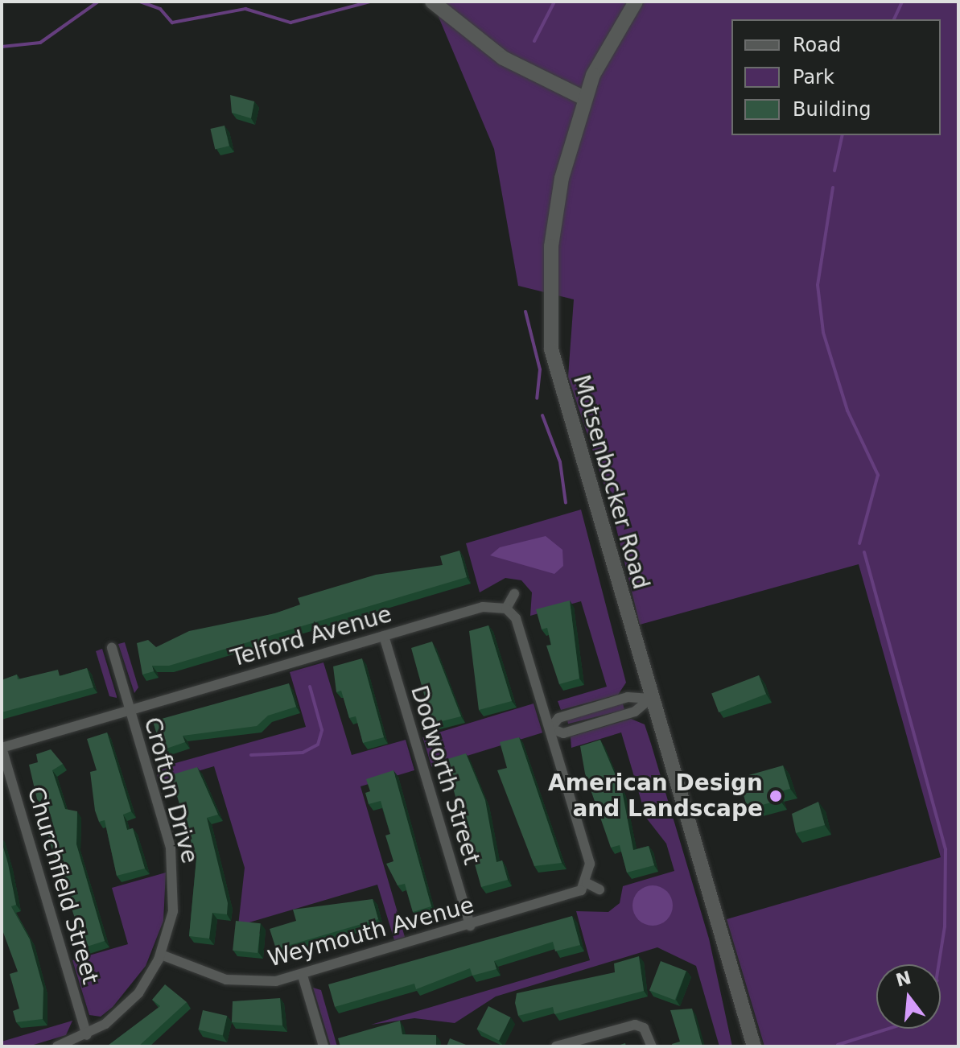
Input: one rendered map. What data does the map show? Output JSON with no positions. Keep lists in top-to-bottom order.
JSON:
{
  "streets": {
    "main road": ["Motsenbocker Road"],
    "street": [
      "Telford Avenue",
      "Dodworth Street",
      "Crofton Drive",
      "Churchfield Street",
      "Weymouth Avenue"
    ]
  },
  "crossings": [
    ["Telford Avenue", "Dodworth Street"],
    ["Telford Avenue", "Crofton Drive"],
    ["Telford Avenue", "Churchfield Street"],
    ["Dodworth Street", "Weymouth Avenue"],
    ["Crofton Drive", "Churchfield Street"],
    ["Crofton Drive", "Weymouth Avenue"]
  ],
  "places": ["American Design and Landscape"],
  "legend": ["Road", "Park", "Building"],
  "north": "top"
}
